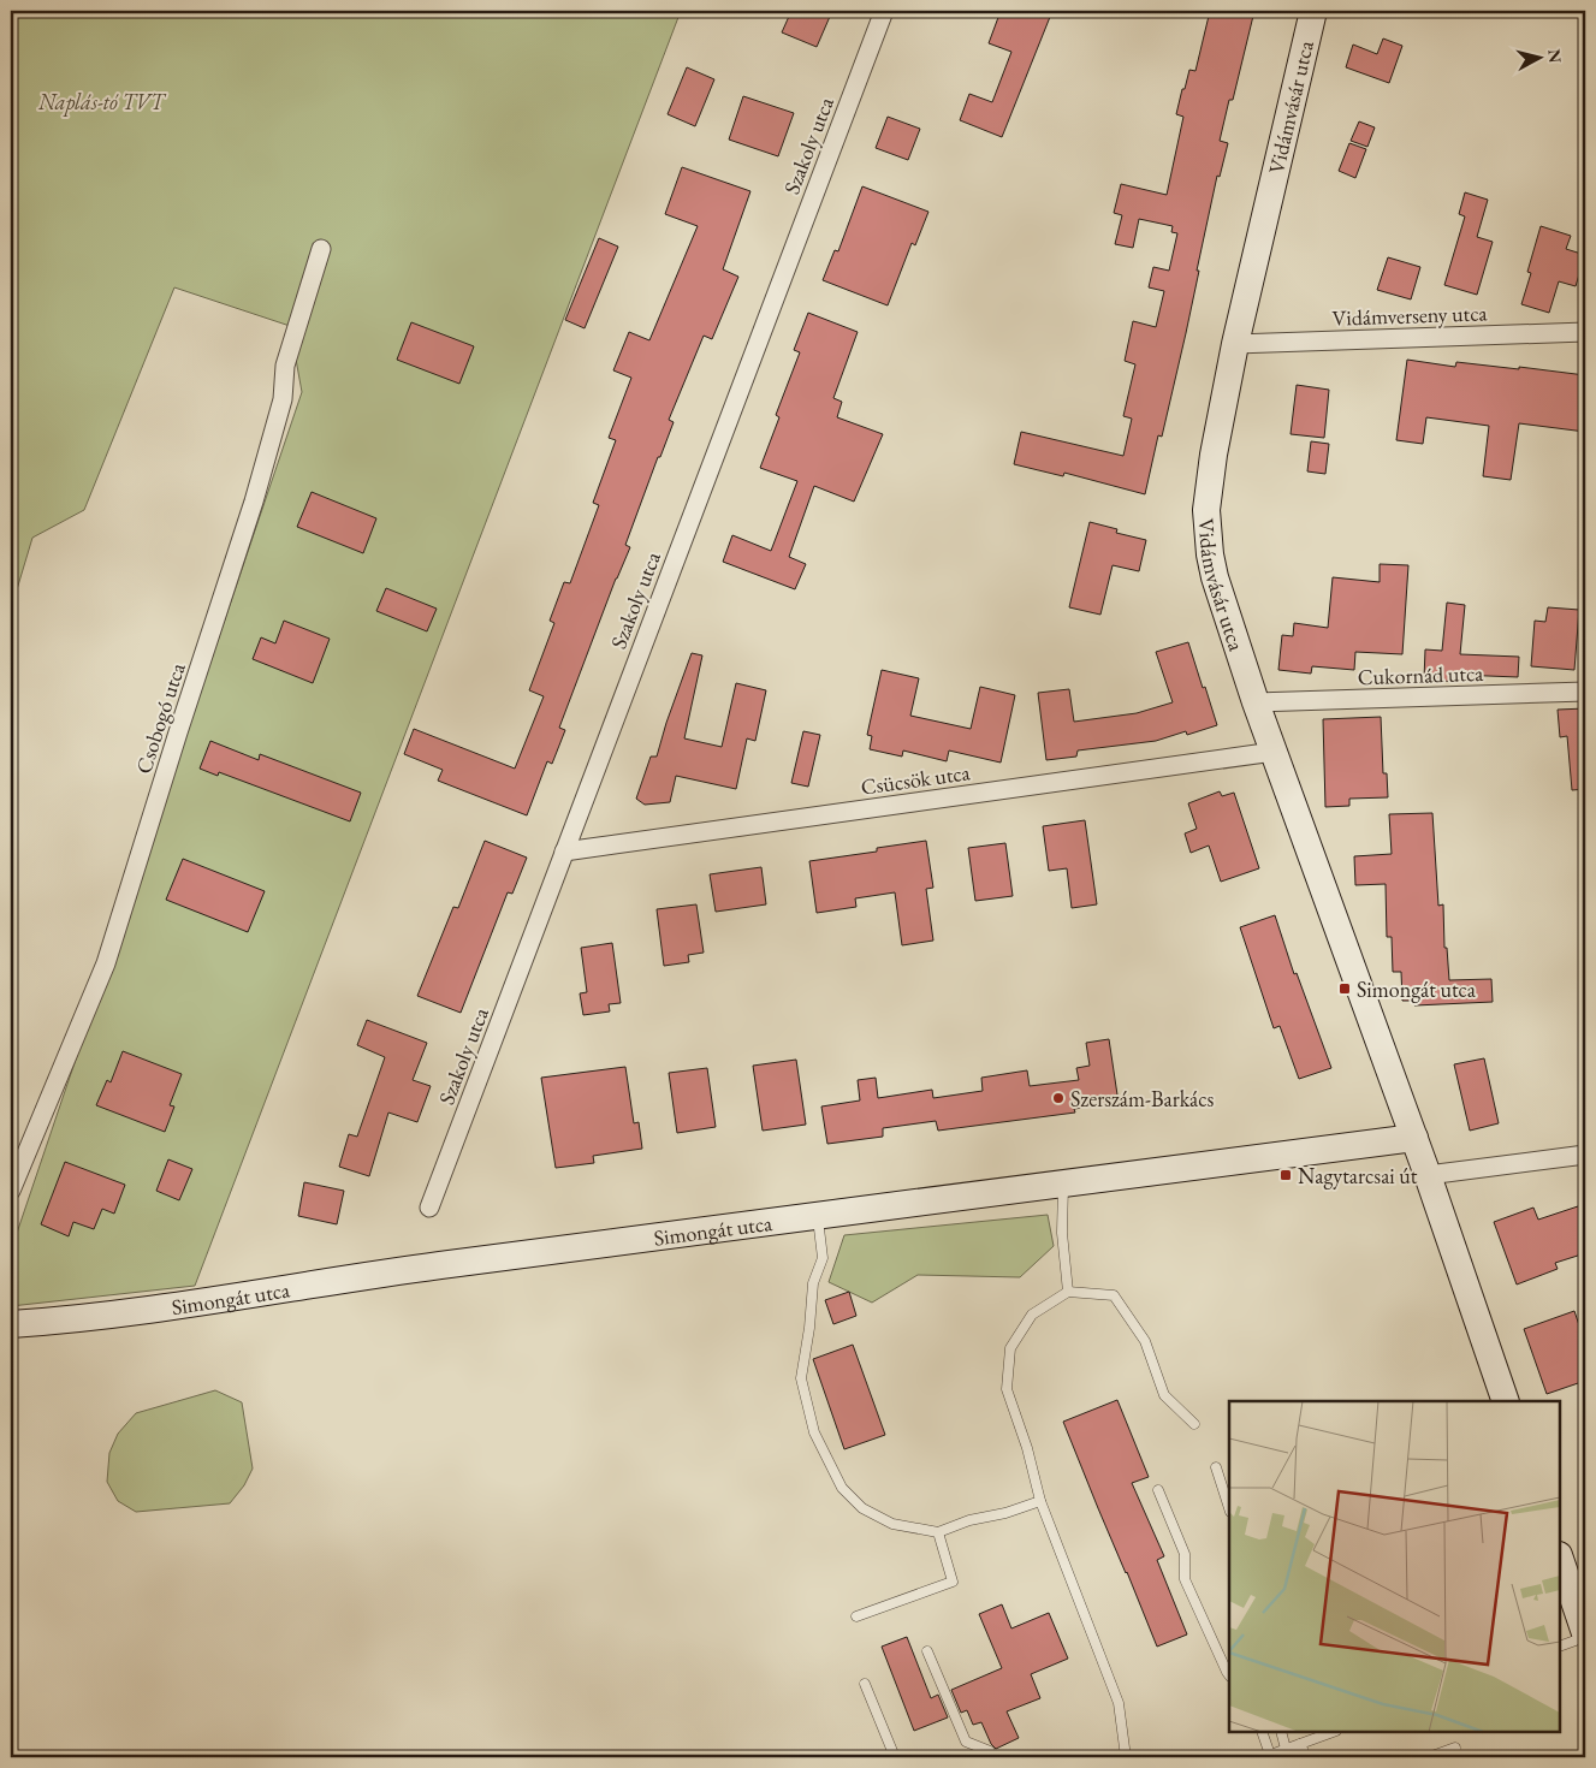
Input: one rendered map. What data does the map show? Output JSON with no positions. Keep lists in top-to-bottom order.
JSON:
{
  "streets": {
    "main road": ["Vidámvásár utca", "Simongát utca"],
    "street": [
      "Szakoly utca",
      "Vidámverseny utca",
      "Cukornád utca",
      "Csobogó utca",
      "Csücsök utca"
    ]
  },
  "crossings": [
    ["Vidámvásár utca", "Vidámverseny utca"],
    ["Vidámvásár utca", "Cukornád utca"],
    ["Vidámvásár utca", "Csücsök utca"],
    ["Vidámvásár utca", "Simongát utca"],
    ["Szakoly utca", "Csücsök utca"]
  ],
  "parks": ["Naplás-tó TVT"],
  "places": {
    "transit": ["Simongát utca", "Nagytarcsai út"],
    "other": ["Szerszám-Barkács"]
  },
  "north": "right"
}
